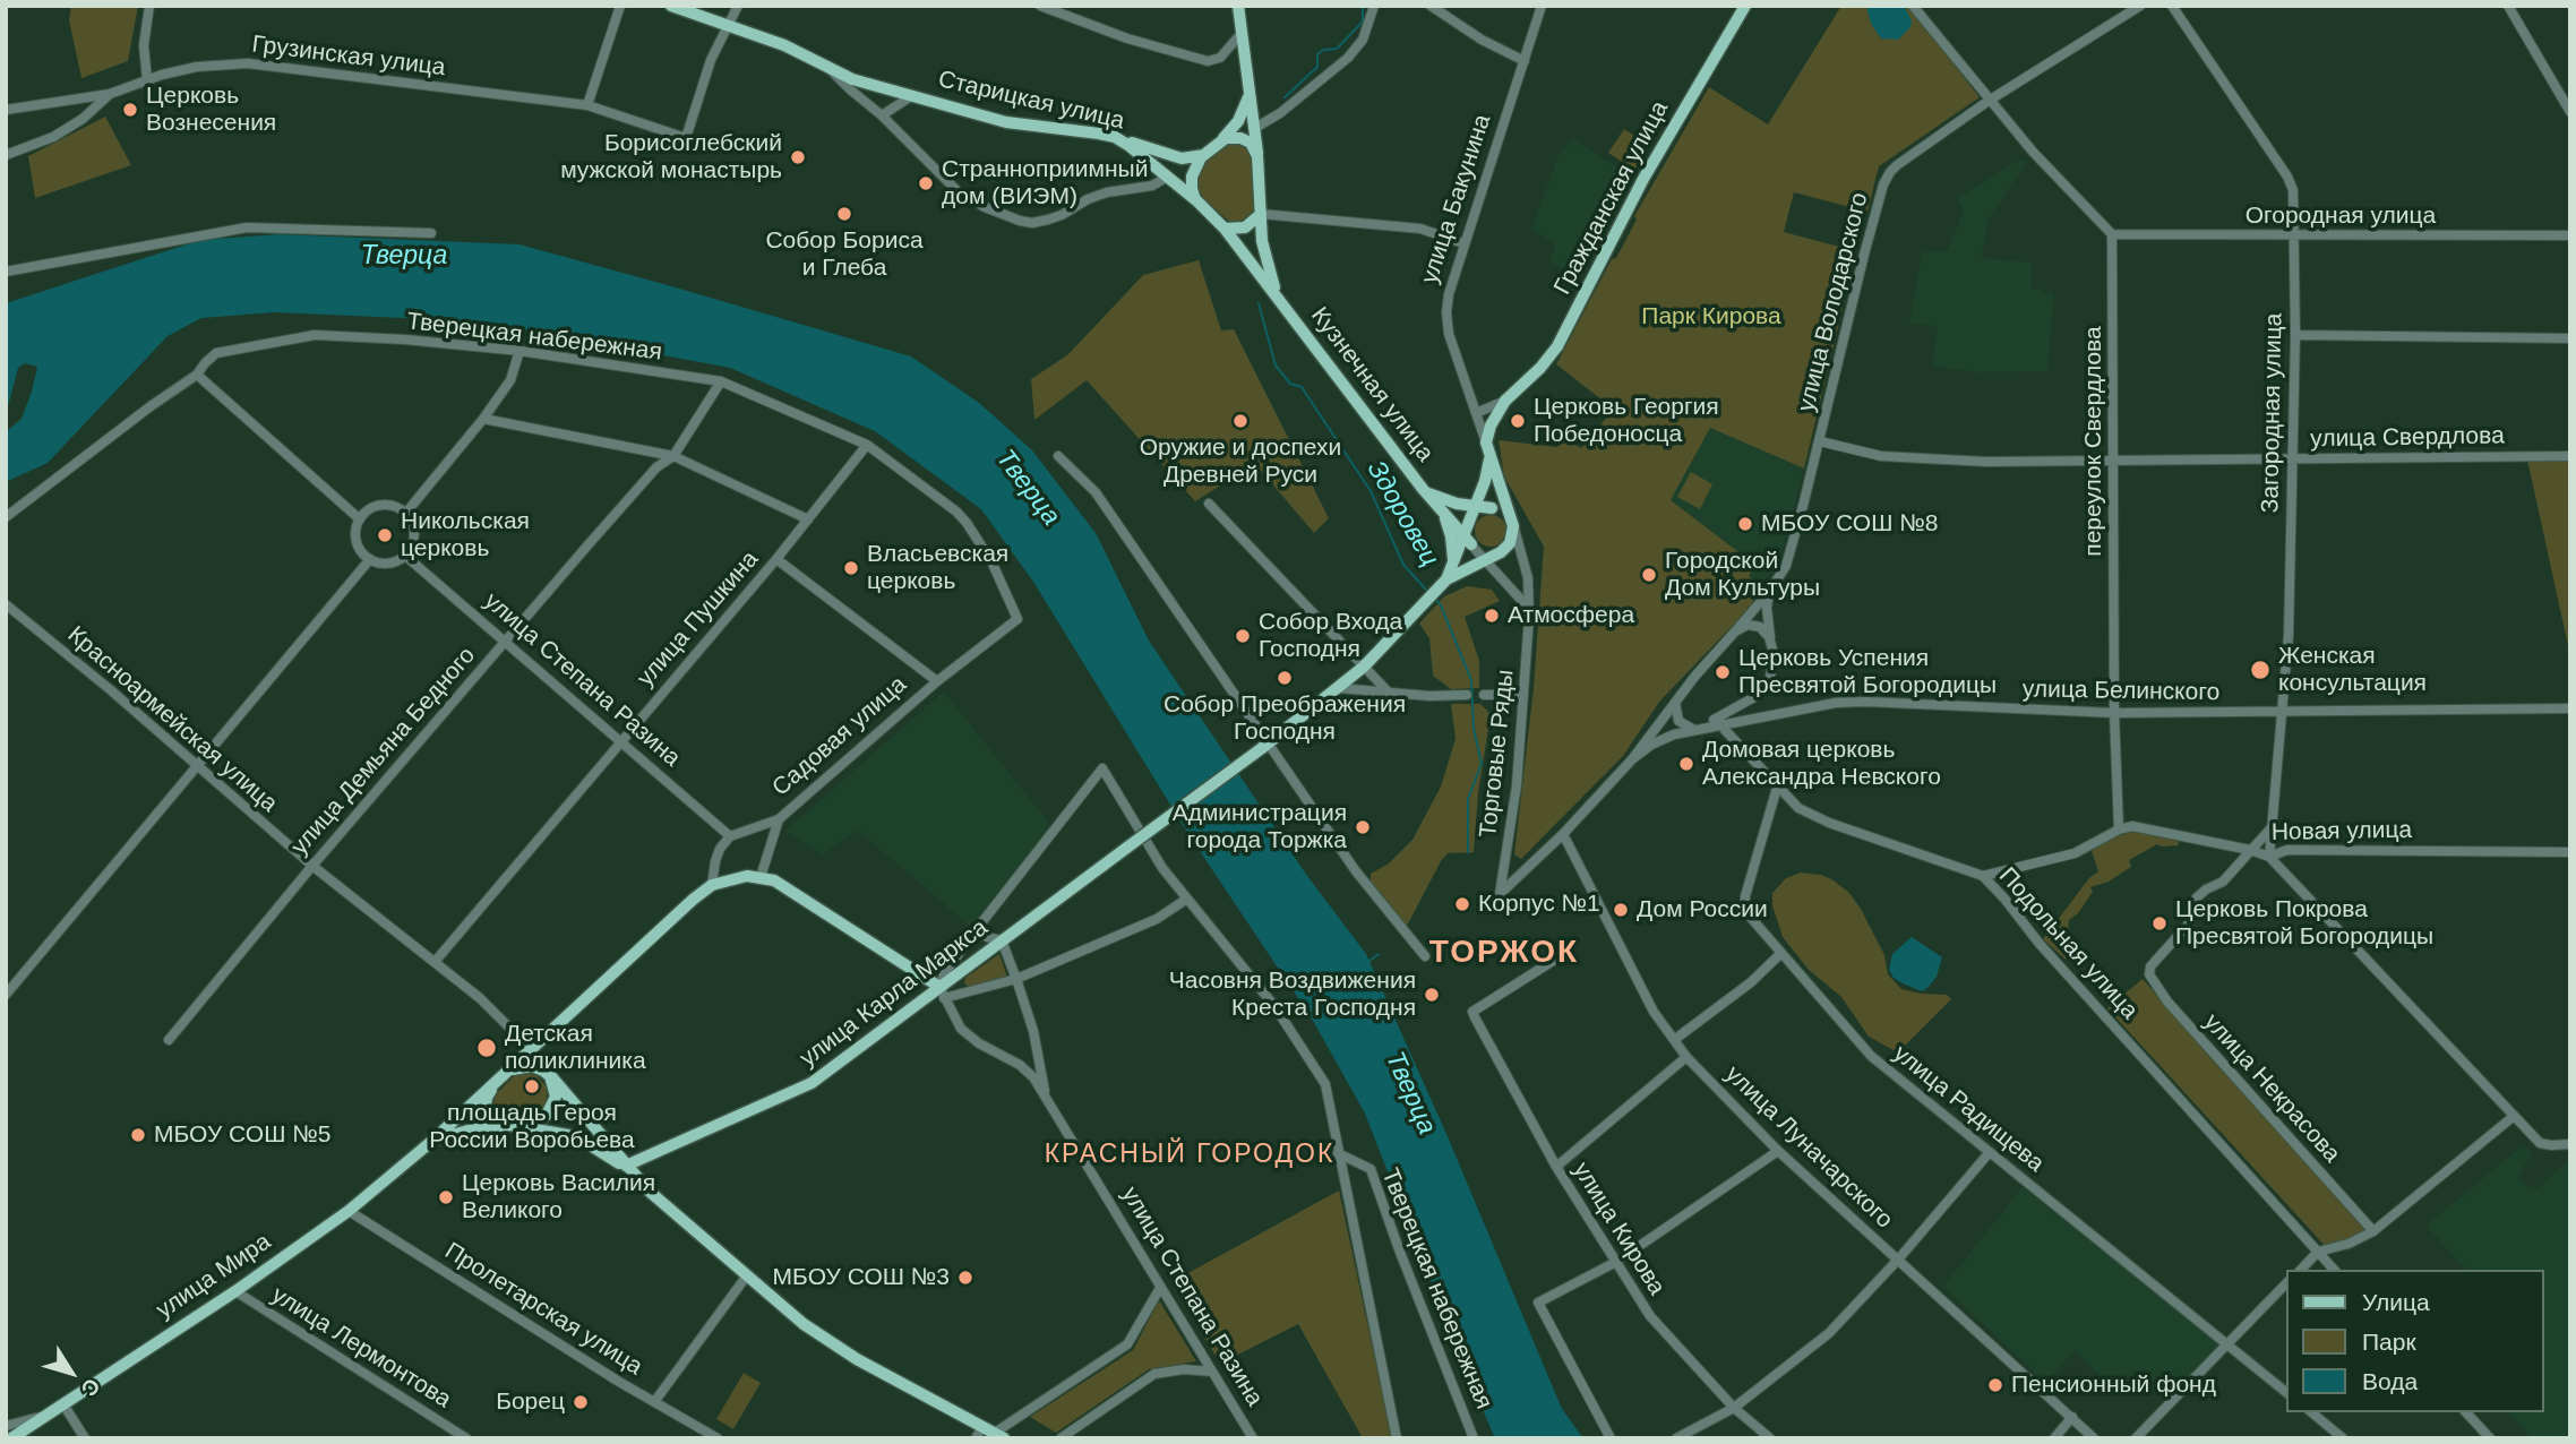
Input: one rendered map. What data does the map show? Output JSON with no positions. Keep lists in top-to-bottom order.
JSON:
{
  "streets": {
    "main road": [
      "Старицкая улица",
      "Гражданская улица",
      "Кузнечная улица",
      "улица Степана Разина",
      "улица Карла Маркса",
      "улица Мира"
    ],
    "street": [
      "Грузинская улица",
      "улица Бакунина",
      "Огородная улица",
      "улица Володарского",
      "Тверецкая набережная",
      "Загородная улица",
      "улица Свердлова",
      "переулок Свердлова",
      "улица Пушкина",
      "улица Белинского",
      "Красноармейская улица",
      "Садовая улица",
      "улица Демьяна Бедного",
      "Торговые Ряды",
      "Новая улица",
      "Подольная улица",
      "улица Некрасова",
      "улица Радищева",
      "улица Луначарского",
      "улица Кирова",
      "Пролетарская улица",
      "улица Лермонтова"
    ]
  },
  "crossings": [
    ["Грузинская улица", "Старицкая улица"],
    ["Гражданская улица", "улица Бакунина"],
    ["Гражданская улица", "Кузнечная улица"],
    ["Гражданская улица", "Торговые Ряды"],
    ["Огородная улица", "Загородная улица"],
    ["Огородная улица", "переулок Свердлова"],
    ["улица Володарского", "улица Свердлова"],
    ["улица Володарского", "улица Белинского"],
    ["улица Володарского", "Подольная улица"],
    ["Тверецкая набережная", "улица Пушкина"],
    ["Тверецкая набережная", "Садовая улица"],
    ["Тверецкая набережная", "улица Демьяна Бедного"],
    ["Кузнечная улица", "Торговые Ряды"],
    ["Загородная улица", "улица Свердлова"],
    ["Загородная улица", "улица Белинского"],
    ["Загородная улица", "Новая улица"],
    ["улица Свердлова", "переулок Свердлова"],
    ["переулок Свердлова", "улица Белинского"],
    ["переулок Свердлова", "Новая улица"],
    ["улица Пушкина", "улица Степана Разина"],
    ["улица Пушкина", "Красноармейская улица"],
    ["улица Степана Разина", "Садовая улица"],
    ["улица Степана Разина", "улица Демьяна Бедного"],
    ["улица Степана Разина", "улица Карла Маркса"],
    ["улица Белинского", "Подольная улица"],
    ["Красноармейская улица", "улица Демьяна Бедного"],
    ["Красноармейская улица", "улица Мира"],
    ["Торговые Ряды", "улица Луначарского"],
    ["Новая улица", "улица Некрасова"],
    ["Подольная улица", "улица Радищева"],
    ["улица Мира", "Пролетарская улица"],
    ["улица Мира", "улица Лермонтова"]
  ],
  "districts": ["ТОРЖОК", "КРАСНЫЙ ГОРОДОК"],
  "water": ["Тверца", "Здоровец"],
  "parks": ["Парк Кирова"],
  "places": [
    "Церковь Вознесения",
    "Борисоглебский мужской монастырь",
    "Странноприимный дом (ВИЭМ)",
    "Собор Бориса и Глеба",
    "Оружие и доспехи Древней Руси",
    "Церковь Георгия Победоносца",
    "МБОУ СОШ №8",
    "Никольская церковь",
    "Власьевская церковь",
    "Городской Дом Культуры",
    "Атмосфера",
    "Собор Входа Господня",
    "Женская консультация",
    "Церковь Успения Пресвятой Богородицы",
    "Собор Преображения Господня",
    "Домовая церковь Александра Невского",
    "Администрация города Торжка",
    "Корпус №1",
    "Дом России",
    "Церковь Покрова Пресвятой Богородицы",
    "Часовня Воздвижения Креста Господня",
    "Детская поликлиника",
    "площадь Героя России Воробьева",
    "МБОУ СОШ №5",
    "Церковь Василия Великого",
    "МБОУ СОШ №3",
    "Пенсионный фонд",
    "Борец"
  ],
  "legend": ["Улица", "Парк", "Вода"],
  "north": "bottom right"
}
